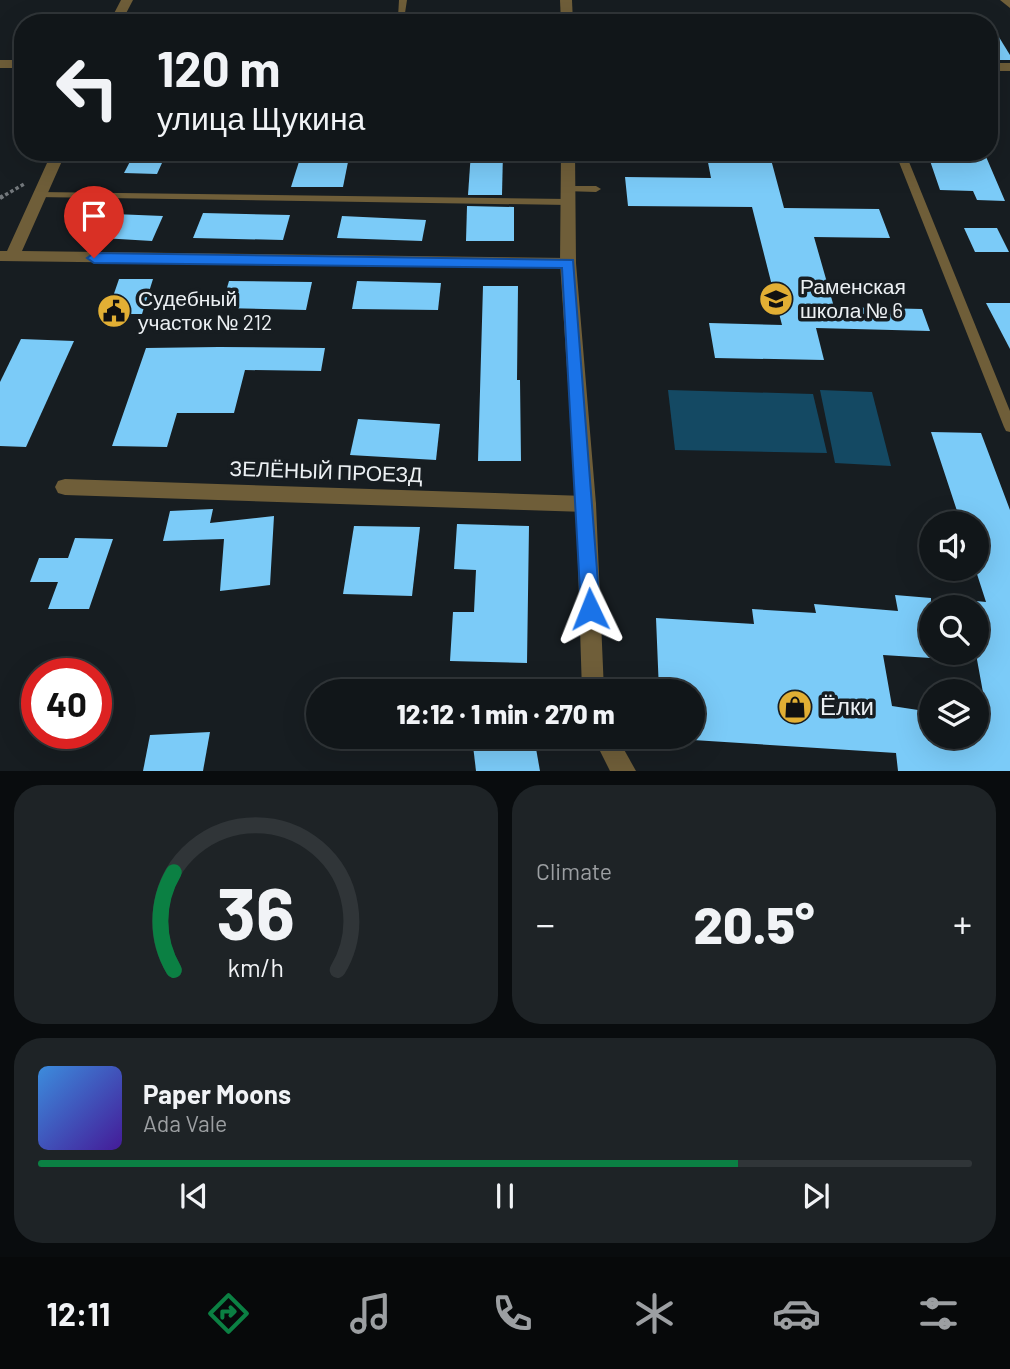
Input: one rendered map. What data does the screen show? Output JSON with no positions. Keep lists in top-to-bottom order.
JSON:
{
  "streets": {
    "street": ["ЗЕЛЁНЫЙ ПРОЕЗД"]
  },
  "places": {
    "school or university": ["Раменская школа № 6"],
    "public building": ["Судебный участок № 212"],
    "shop": ["Ёлки"]
  },
  "page": {
    "turn": ["120 m", "улица Щукина"],
    "limit": "40",
    "trip": "12:12 · 1 min · 270 m",
    "tile": "Climate",
    "heat": ["−", "20.5°", "+"],
    "song": ["Paper Moons", "Ada Vale"],
    "tabs": "12:11",
    "gauge": ["36", "km/h"]
  }
}
